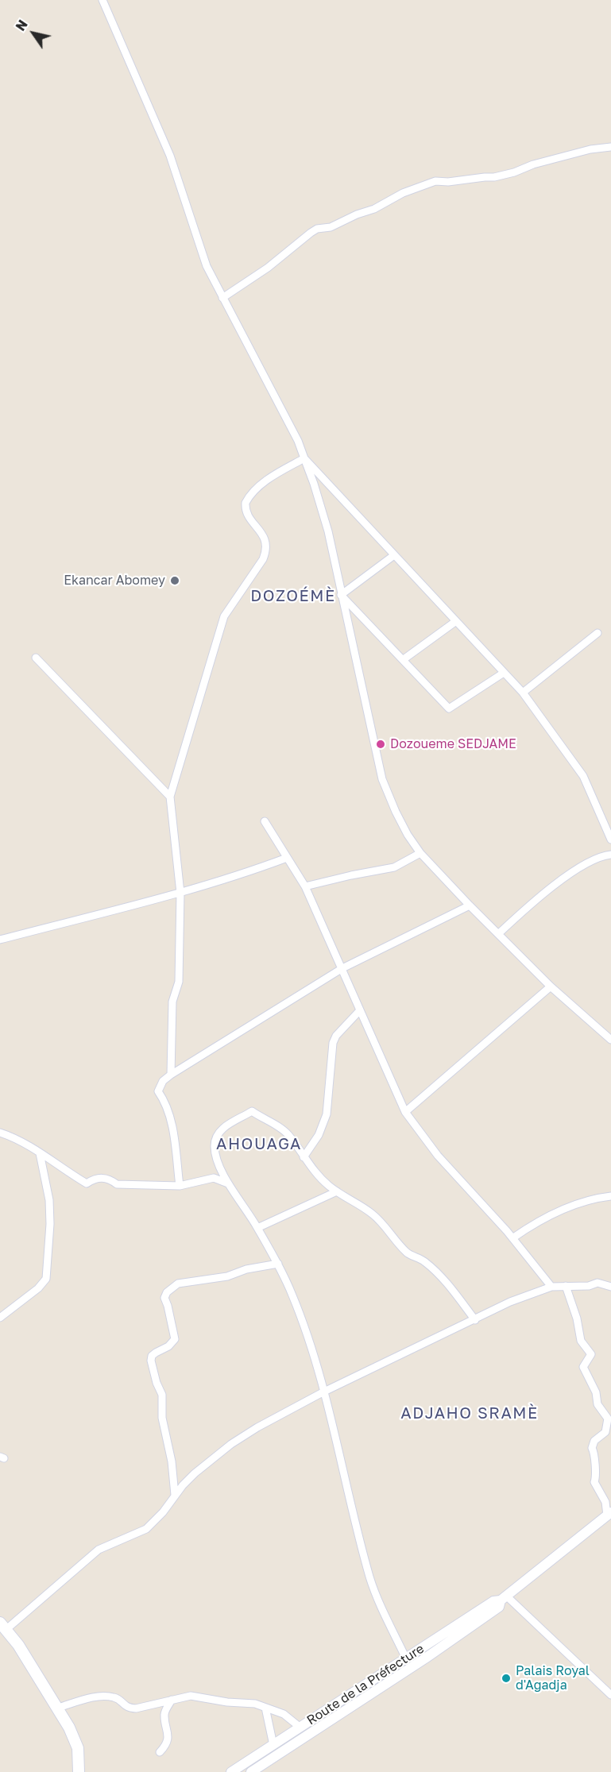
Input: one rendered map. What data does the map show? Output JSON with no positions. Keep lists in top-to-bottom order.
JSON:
{
  "streets": {
    "street": ["Route de la Préfecture"]
  },
  "districts": ["DOZOÉMÈ", "AHOUAGA", "ADJAHO SRAMÈ"],
  "places": ["Ekancar Abomey", "Dozoueme SEDJAME", "Palais Royal d'Agadja"],
  "north": "top left"
}
